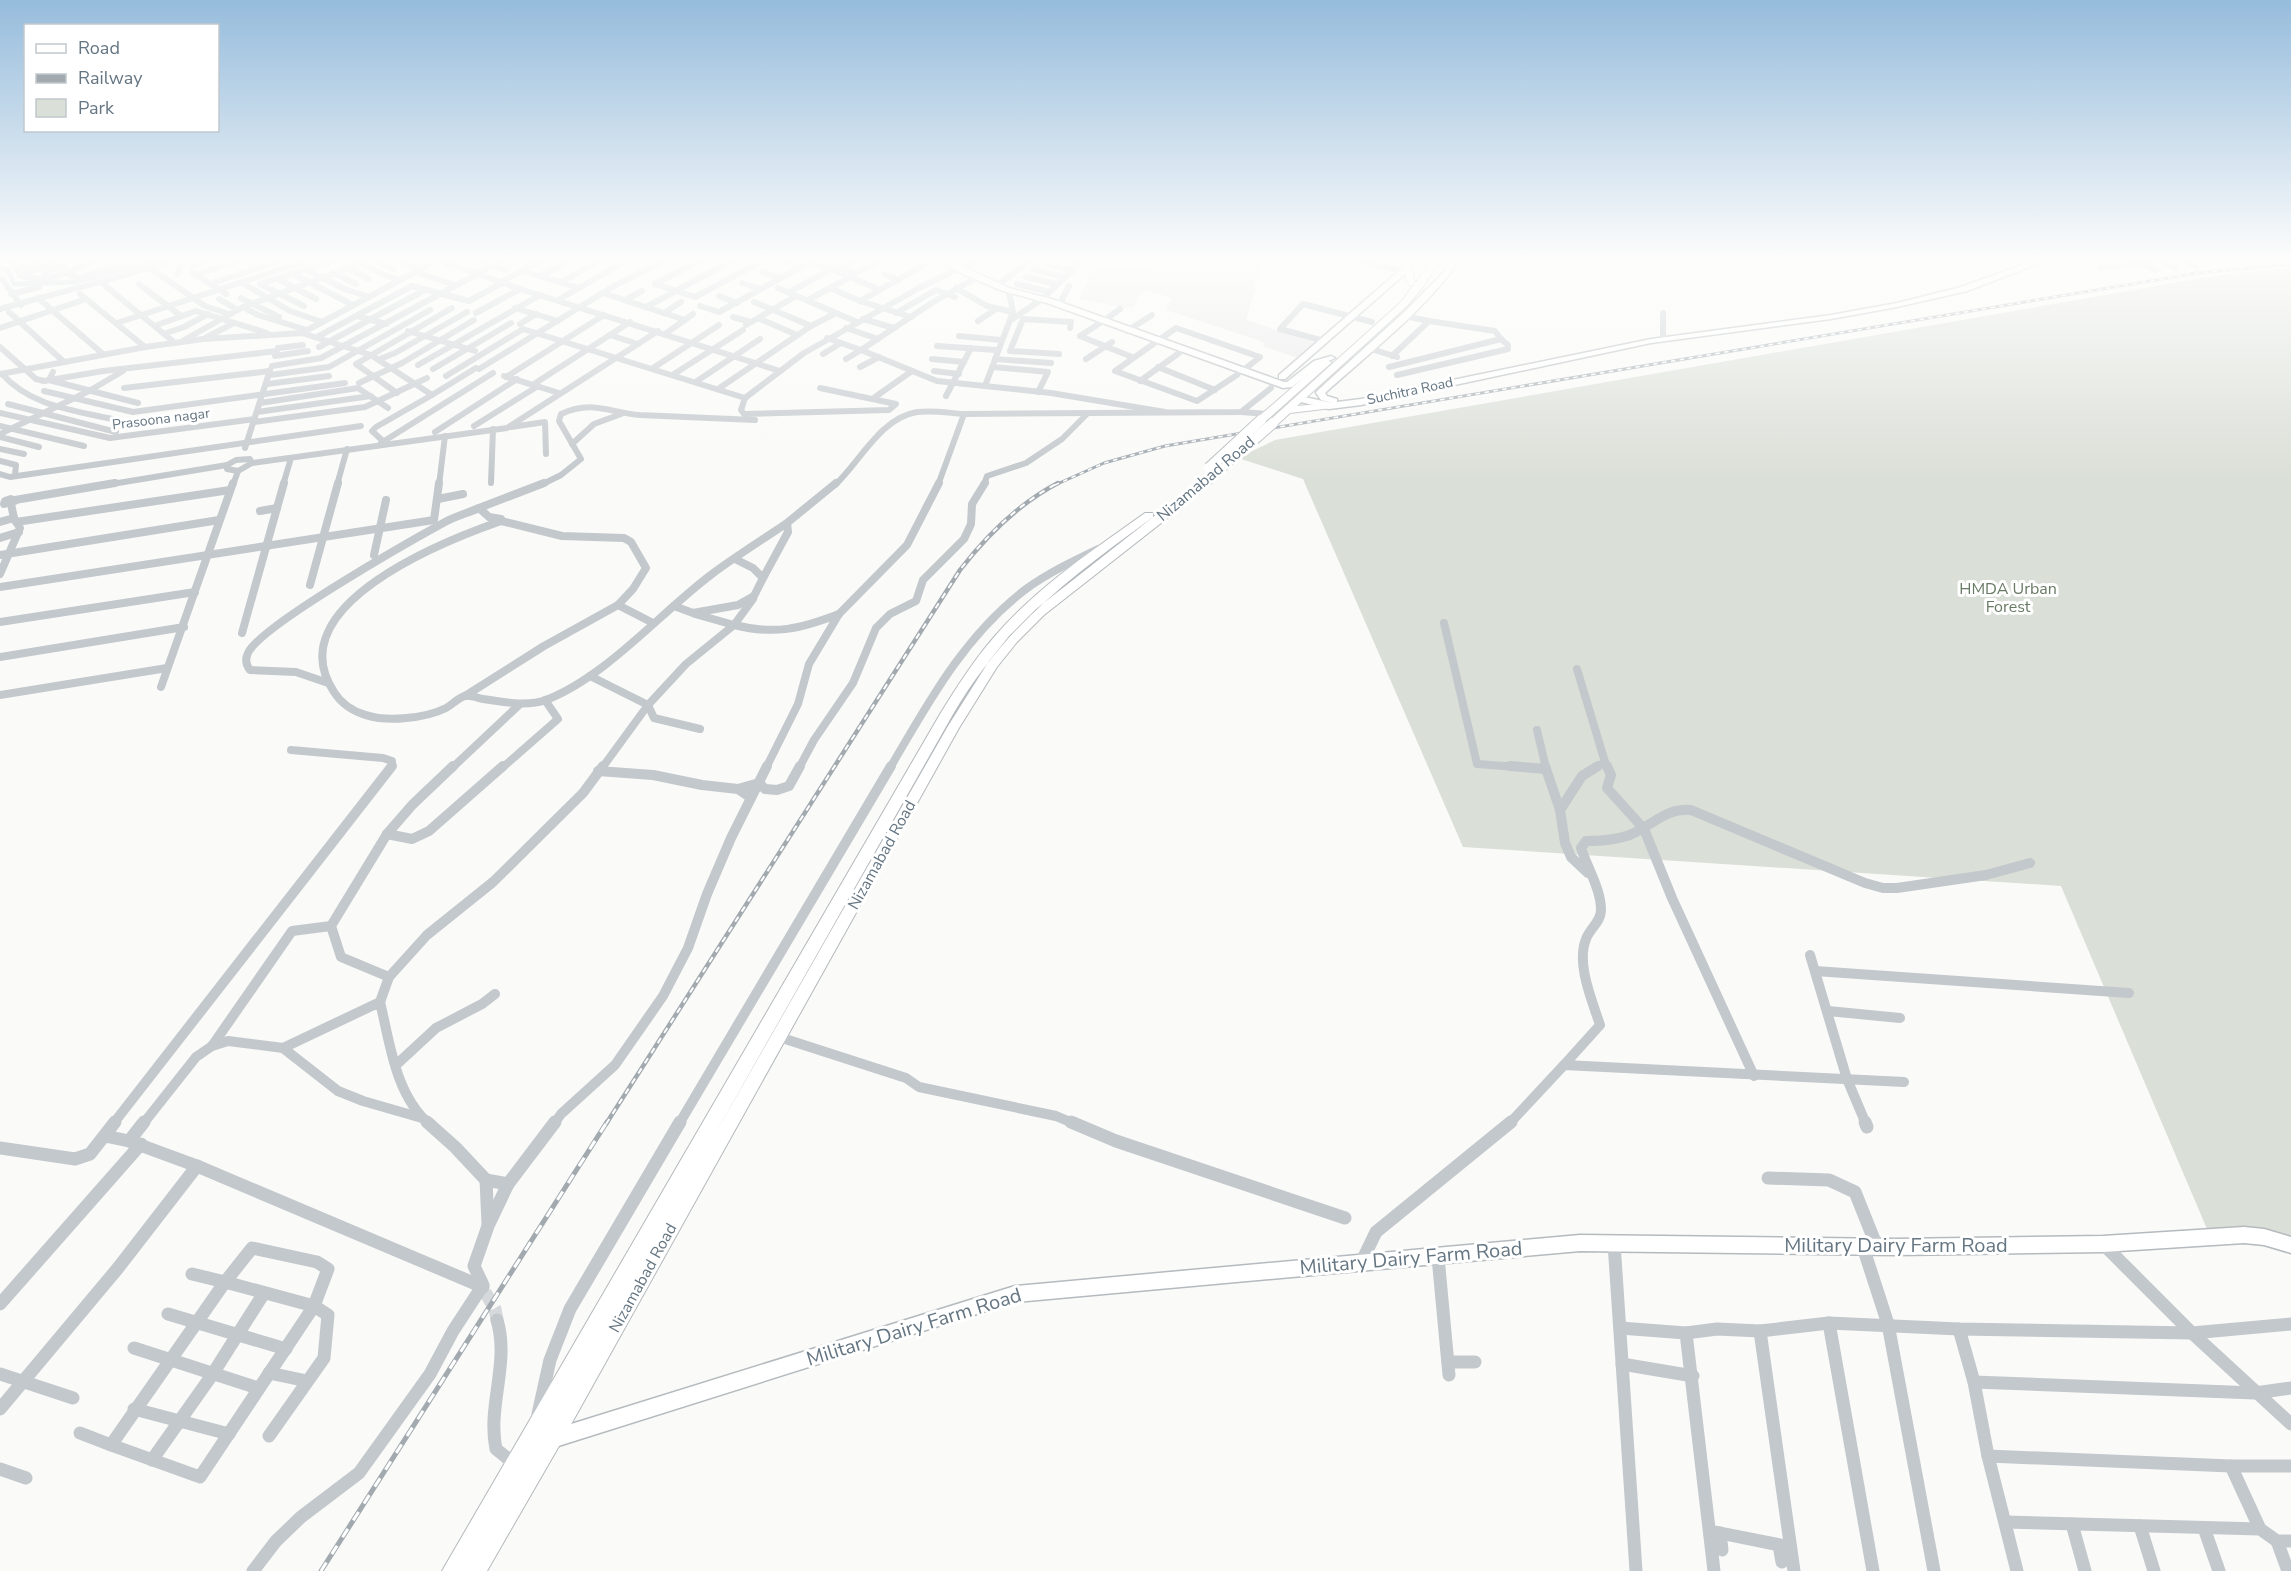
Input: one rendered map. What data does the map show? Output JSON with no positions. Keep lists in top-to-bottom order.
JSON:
{
  "streets": {
    "highway": ["Nizamabad Road"],
    "main road": ["Suchitra Road", "Military Dairy Farm Road"],
    "street": ["Prasoona nagar"]
  },
  "crossings": [
    ["Suchitra Road", "Nizamabad Road"],
    ["Nizamabad Road", "Military Dairy Farm Road"]
  ],
  "parks": ["HMDA Urban Forest"],
  "legend": ["Road", "Railway", "Park"]
}
